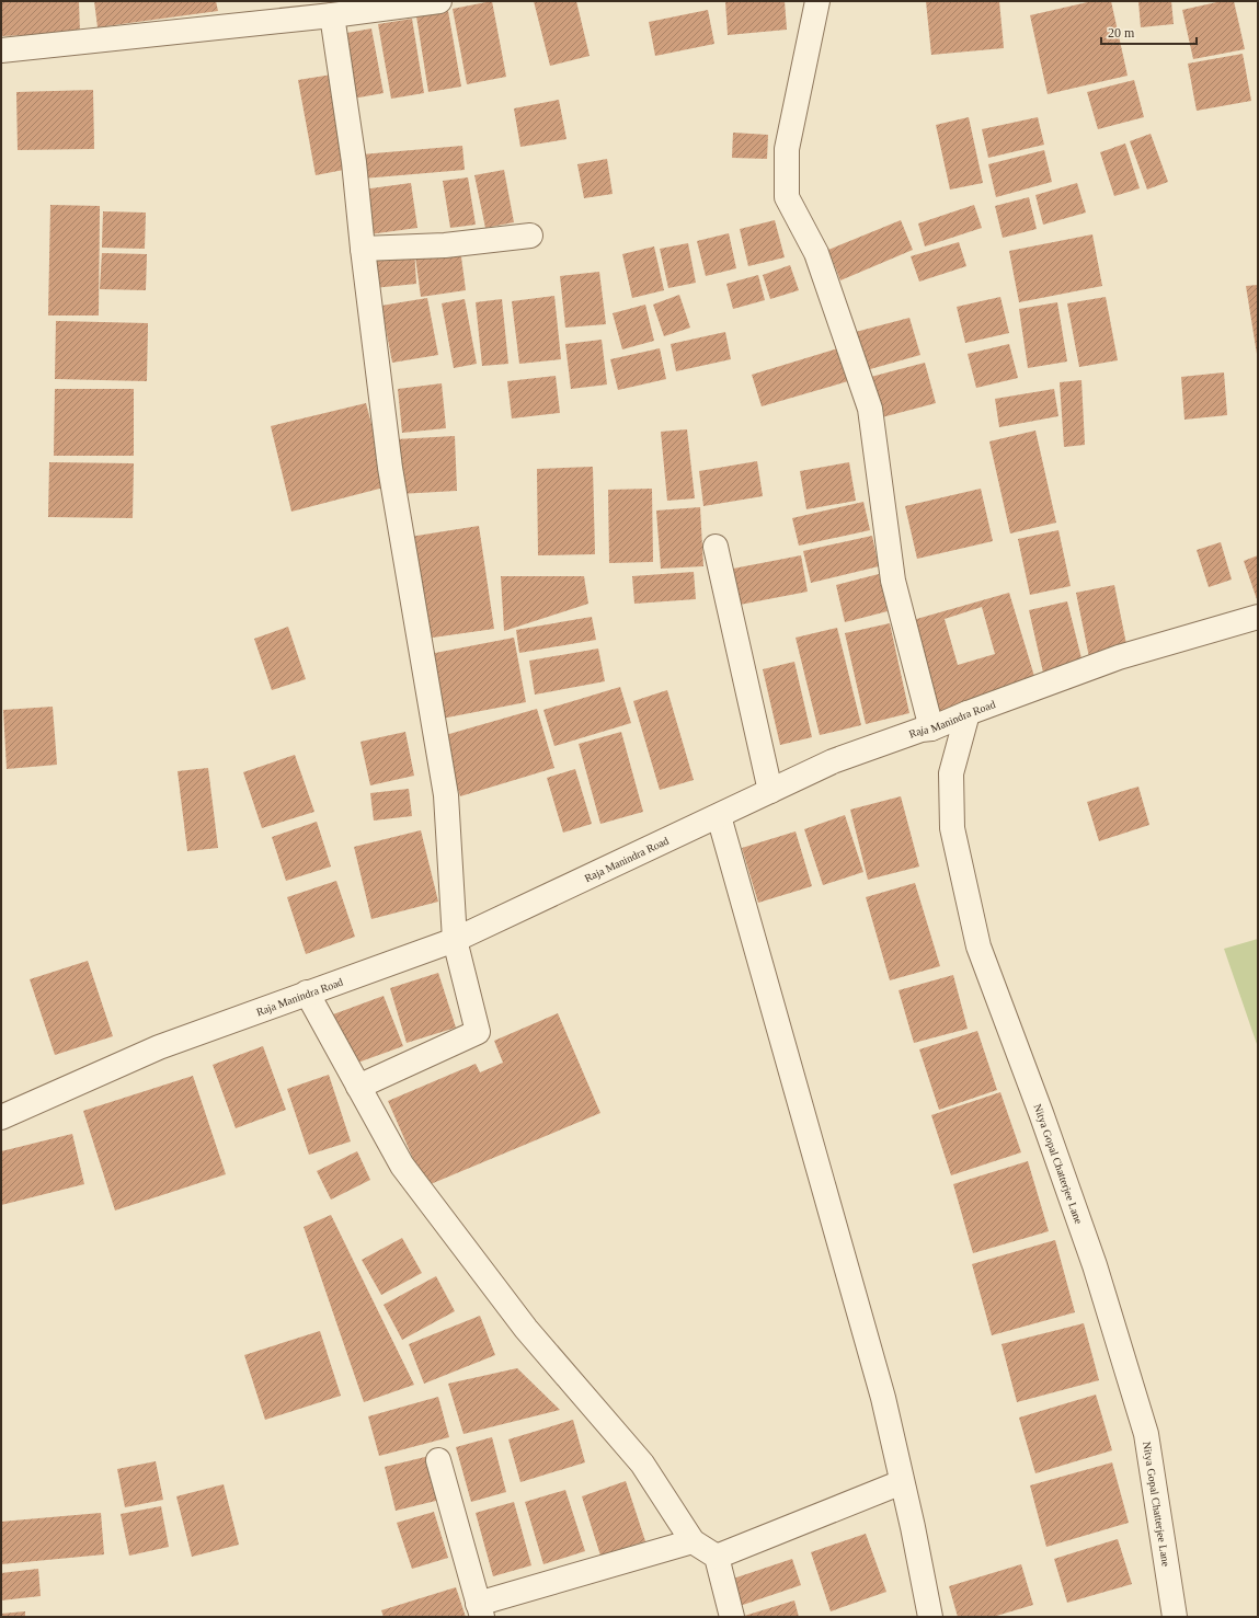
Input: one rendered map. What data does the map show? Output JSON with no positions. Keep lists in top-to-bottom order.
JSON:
{
  "streets": {
    "street": ["Raja Manindra Road", "Nitya Gopal Chatterjee Lane"]
  },
  "crossings": [
    ["Raja Manindra Road", "Nitya Gopal Chatterjee Lane"]
  ],
  "scale_bar": "20 m"
}
